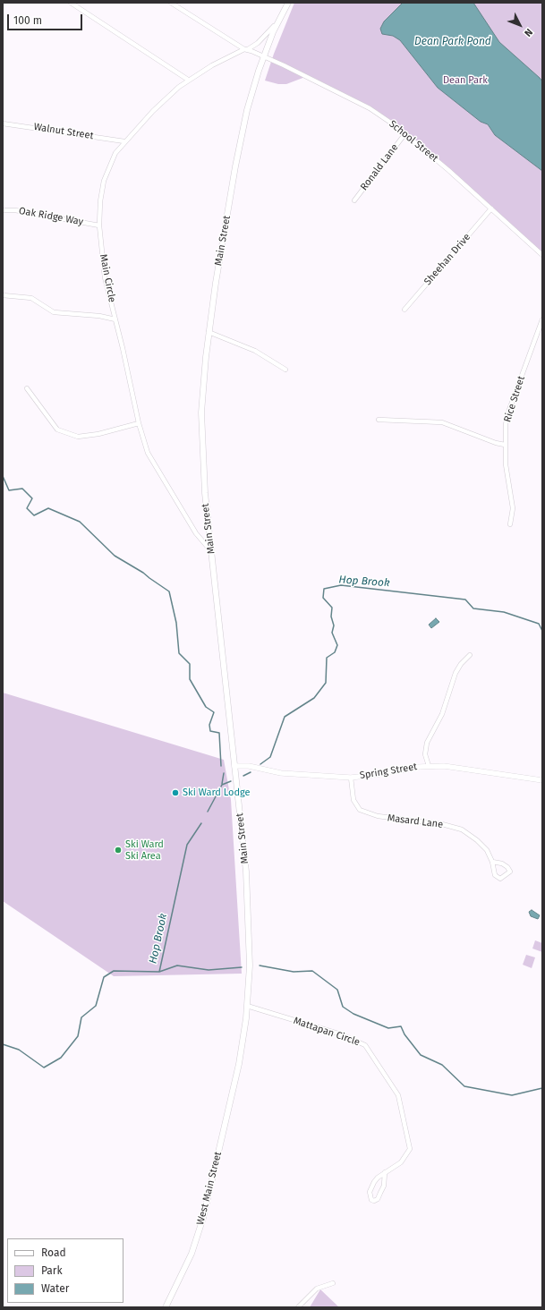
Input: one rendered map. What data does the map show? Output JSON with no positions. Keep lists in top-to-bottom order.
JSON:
{
  "streets": {
    "main road": ["Main Street", "West Main Street"],
    "street": [
      "Walnut Street",
      "School Street",
      "Ronald Lane",
      "Oak Ridge Way",
      "Sheehan Drive",
      "Main Circle",
      "Rice Street",
      "Spring Street",
      "Masard Lane",
      "Mattapan Circle"
    ]
  },
  "crossings": [
    ["Walnut Street", "Main Circle"],
    ["School Street", "Ronald Lane"],
    ["School Street", "Main Street"],
    ["School Street", "Sheehan Drive"],
    ["Oak Ridge Way", "Main Circle"],
    ["Main Street", "Main Circle"],
    ["Main Street", "Spring Street"],
    ["Main Street", "Mattapan Circle"],
    ["Main Street", "West Main Street"],
    ["Spring Street", "Masard Lane"]
  ],
  "water": ["Dean Park Pond", "Hop Brook"],
  "parks": ["Dean Park"],
  "places": ["Ski Ward Lodge", "Ski Ward Ski Area"],
  "legend": ["Road", "Park", "Water"],
  "scale_bar": "100 m",
  "north": "bottom right"
}
